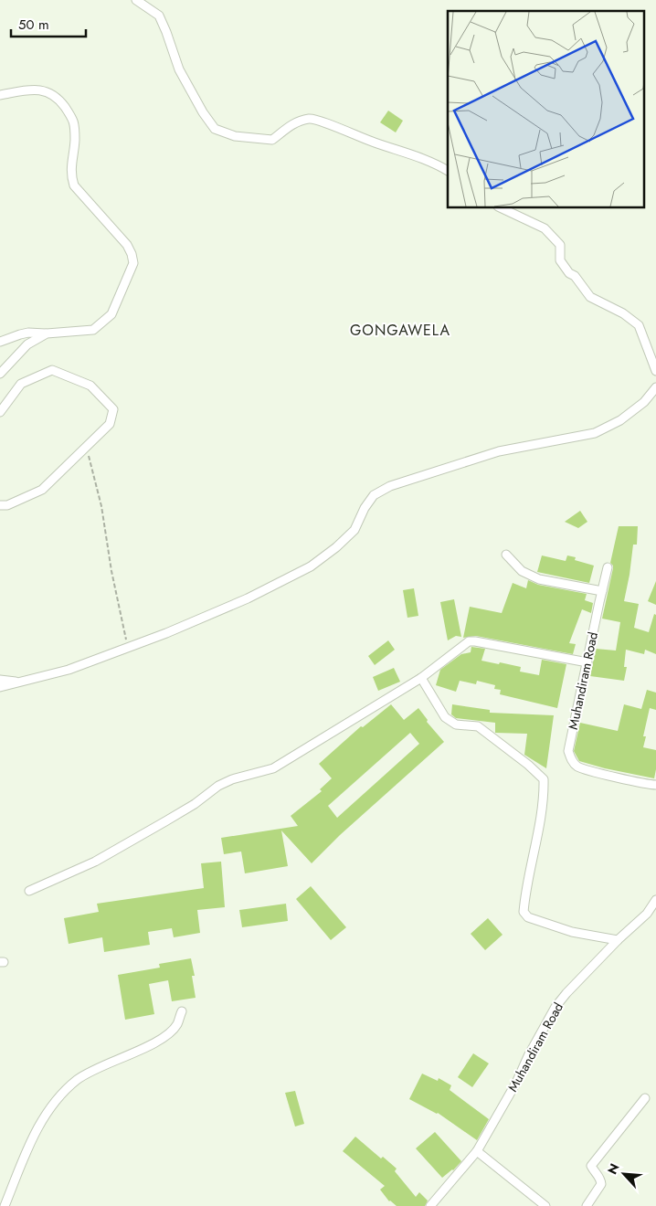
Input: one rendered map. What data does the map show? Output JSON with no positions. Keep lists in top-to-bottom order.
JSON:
{
  "streets": {
    "street": ["Muhandiram Road"]
  },
  "districts": ["GONGAWELA"],
  "scale_bar": "50 m",
  "north": "top left"
}
